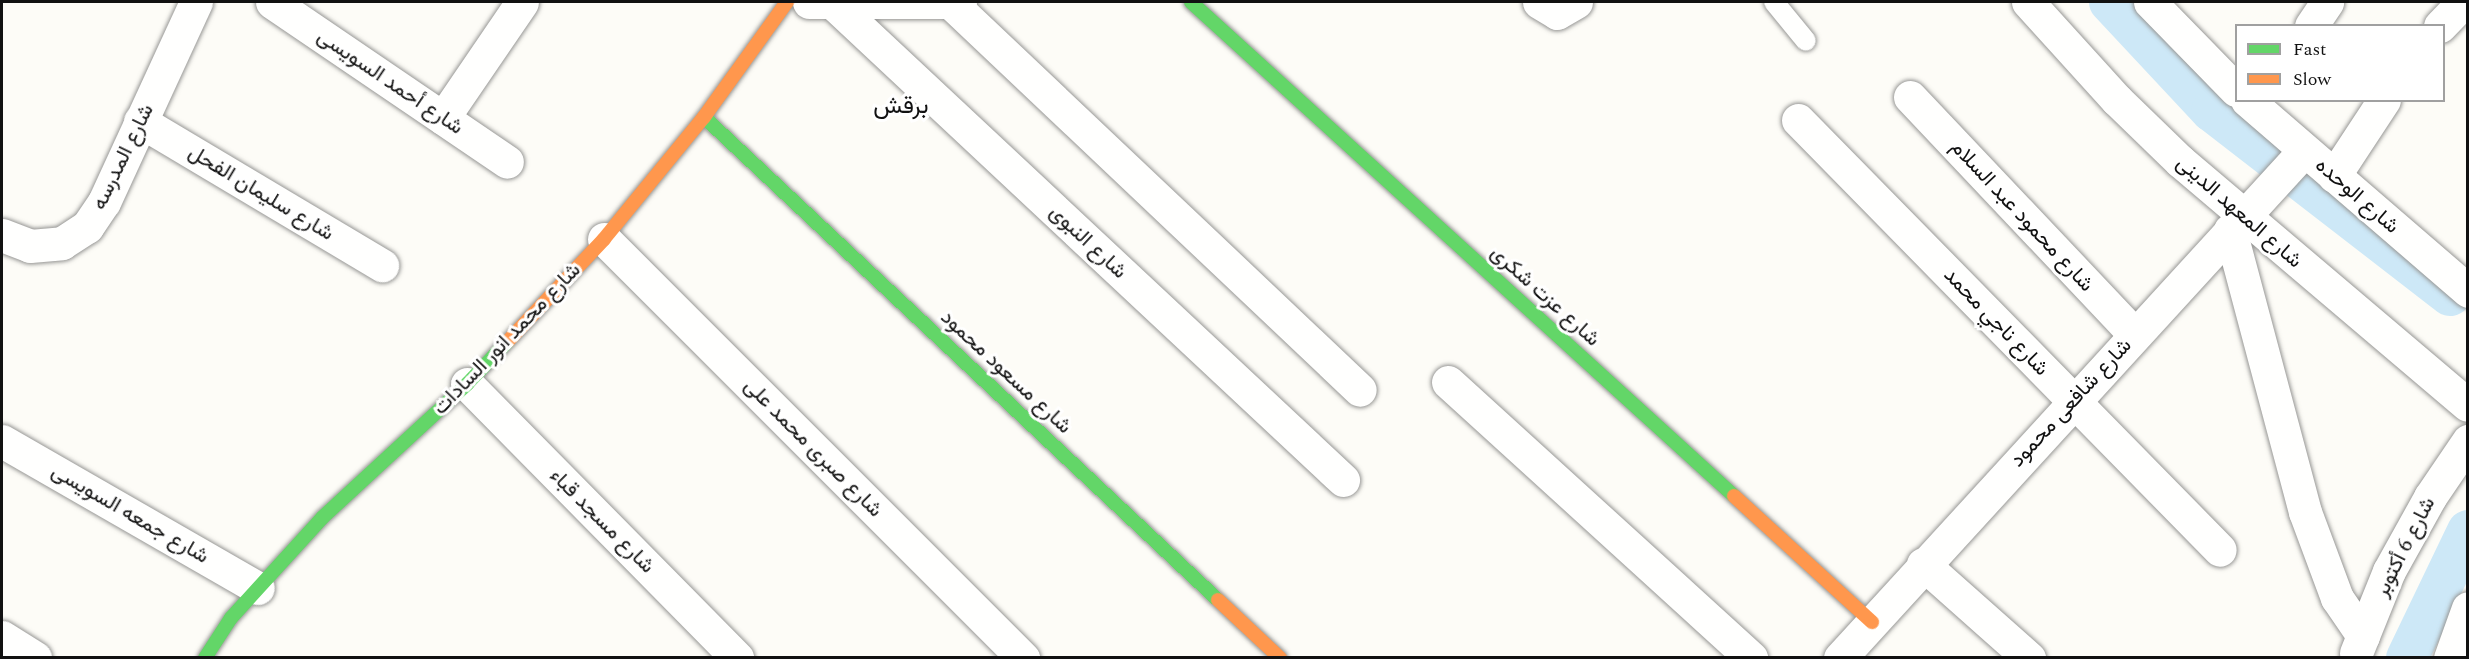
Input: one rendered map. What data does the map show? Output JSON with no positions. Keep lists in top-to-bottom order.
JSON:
{
  "streets": {
    "street": [
      "شارع أحمد السويسى",
      "شارع المدرسه",
      "شارع سليمان الفحل",
      "شارع الوحده",
      "شارع المعهد الدينى",
      "شارع محمود عبد السلام",
      "شارع النبوى",
      "شارع عزت شكرى",
      "شارع ناجي محمد",
      "شارع محمد انور السادات",
      "شارع مسعود محمود",
      "شارع شافعى محمود",
      "شارع صبرى محمد على",
      "شارع جمعه السويسى",
      "شارع مسجد قباء",
      "شارع 6 أكتوبر"
    ]
  },
  "crossings": [
    ["شارع المدرسه", "شارع سليمان الفحل"],
    ["شارع الوحده", "شارع شافعى محمود"],
    ["شارع المعهد الدينى", "شارع شافعى محمود"],
    ["شارع محمود عبد السلام", "شارع شافعى محمود"],
    ["شارع عزت شكرى", "شارع شافعى محمود"],
    ["شارع ناجي محمد", "شارع شافعى محمود"],
    ["شارع محمد انور السادات", "شارع مسعود محمود"],
    ["شارع محمد انور السادات", "شارع صبرى محمد على"],
    ["شارع محمد انور السادات", "شارع جمعه السويسى"],
    ["شارع محمد انور السادات", "شارع مسجد قباء"]
  ],
  "districts": ["برقش"],
  "legend": ["Fast", "Slow"]
}
